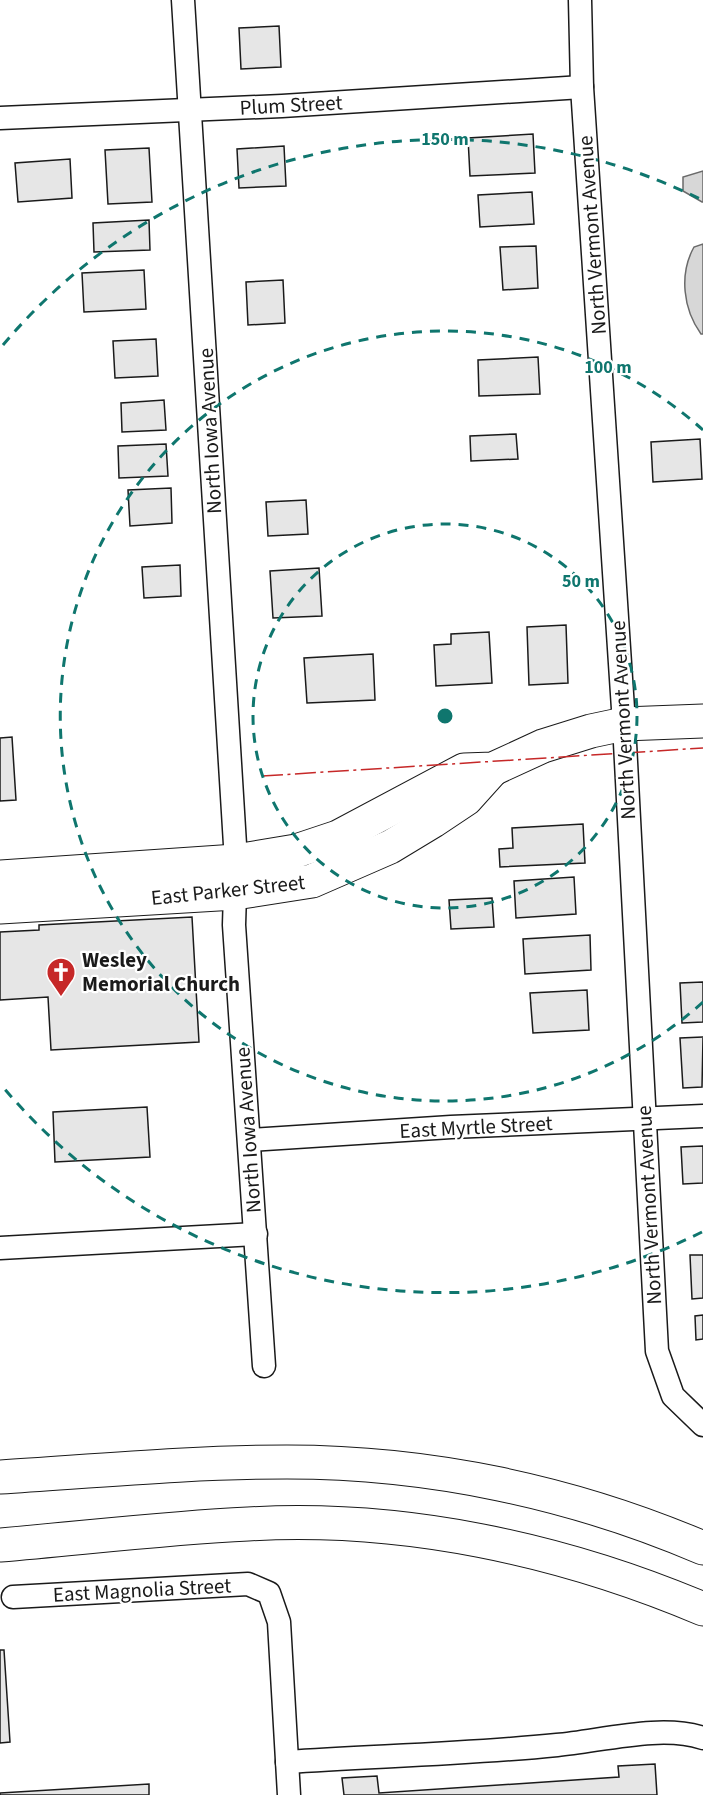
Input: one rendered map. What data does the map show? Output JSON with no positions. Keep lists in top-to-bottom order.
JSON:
{
  "streets": {
    "main road": ["East Parker Street"],
    "street": [
      "Plum Street",
      "North Vermont Avenue",
      "North Iowa Avenue",
      "East Myrtle Street",
      "East Magnolia Street"
    ]
  },
  "crossings": [
    ["Plum Street", "North Vermont Avenue"],
    ["Plum Street", "North Iowa Avenue"],
    ["North Vermont Avenue", "East Parker Street"],
    ["North Vermont Avenue", "East Myrtle Street"],
    ["North Iowa Avenue", "East Parker Street"],
    ["North Iowa Avenue", "East Myrtle Street"]
  ],
  "places": {
    "church": ["Wesley Memorial Church"]
  },
  "rings": ["150 m", "100 m", "50 m"]
}
